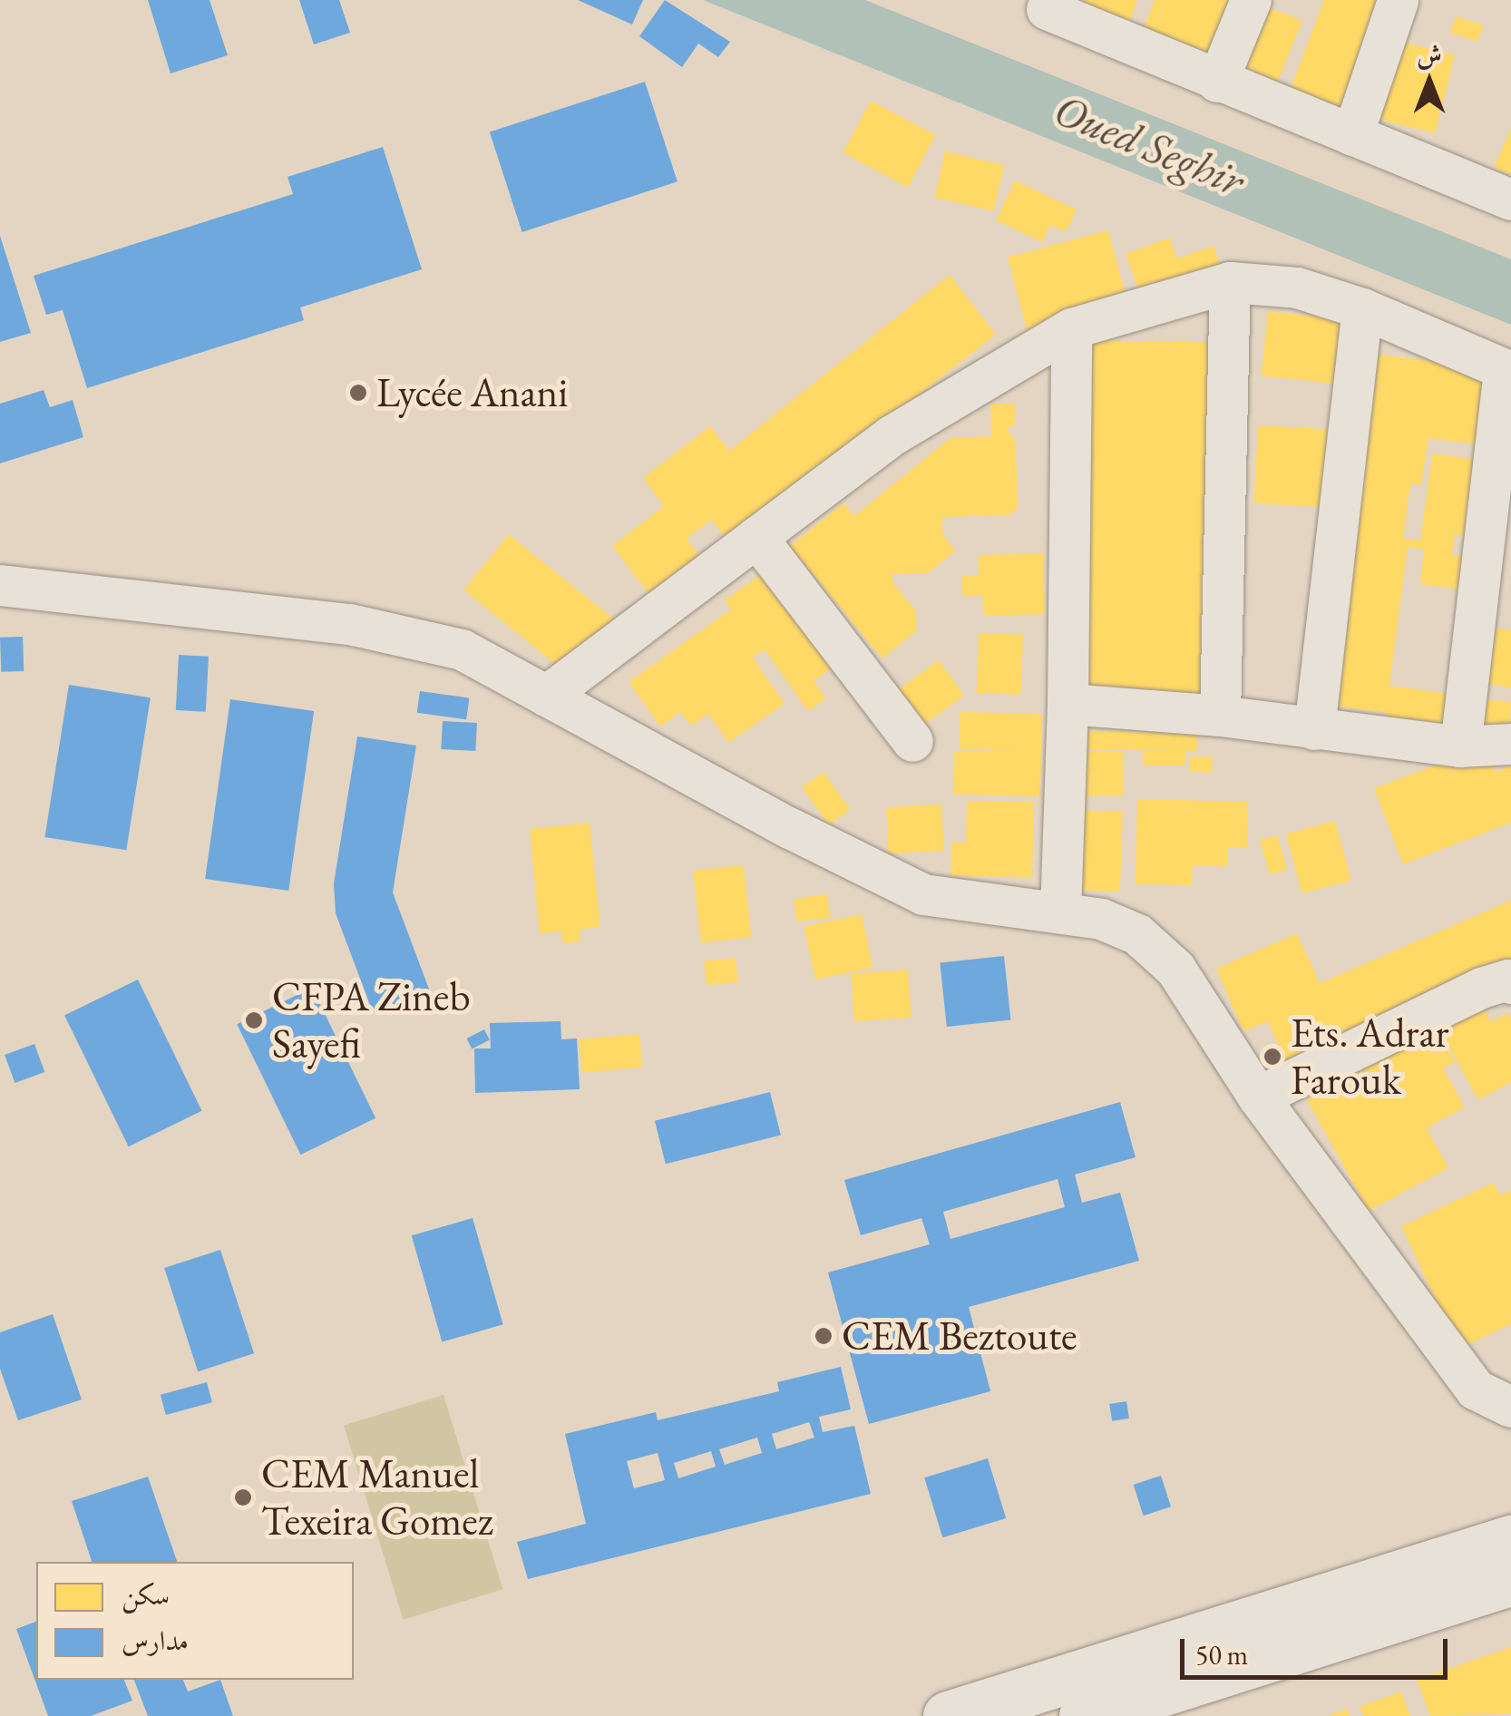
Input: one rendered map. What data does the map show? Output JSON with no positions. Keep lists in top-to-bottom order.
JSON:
{
  "water": ["Oued Seghir"],
  "places": [
    "Lycée Anani",
    "CFPA Zineb Sayefi",
    "Ets. Adrar Farouk",
    "CEM Beztoute",
    "CEM Manuel Texeira Gomez"
  ],
  "legend": ["سكن", "مدارس"],
  "scale_bar": "50 m",
  "north": "top"
}
